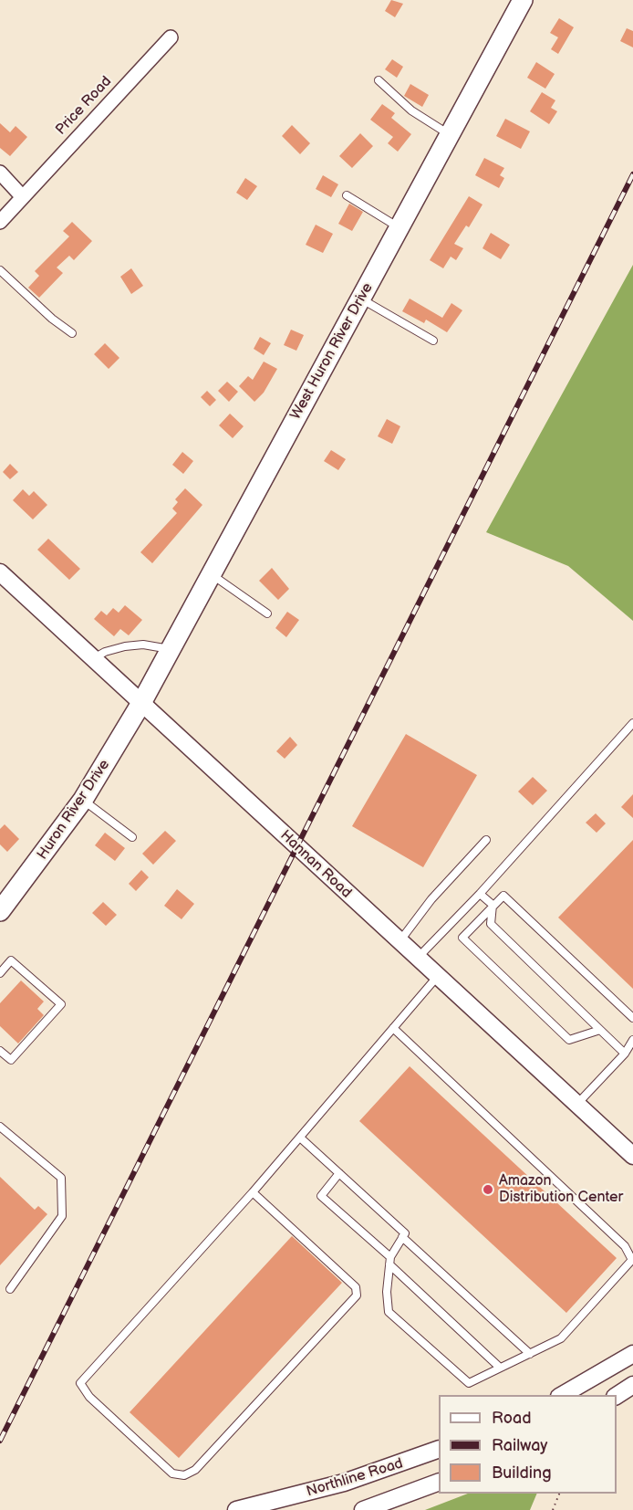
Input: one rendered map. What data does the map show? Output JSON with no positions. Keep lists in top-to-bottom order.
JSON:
{
  "streets": {
    "main road": ["West Huron River Drive", "Huron River Drive"],
    "street": ["Price Road", "Hannan Road", "Northline Road"]
  },
  "crossings": [
    ["West Huron River Drive", "Huron River Drive"],
    ["West Huron River Drive", "Hannan Road"],
    ["Huron River Drive", "Hannan Road"]
  ],
  "places": ["Amazon Distribution Center"],
  "legend": ["Road", "Railway", "Building"]
}
